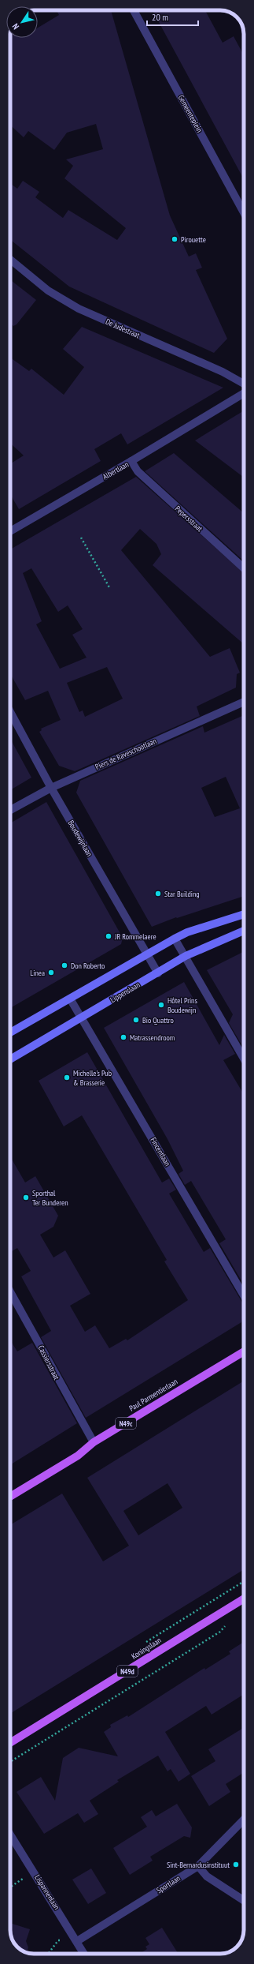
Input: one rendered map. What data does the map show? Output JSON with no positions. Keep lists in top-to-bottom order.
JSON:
{
  "streets": {
    "main road": [
      "Lippenslaan",
      "Paul Parmentierlaan",
      "N49c",
      "Koningslaan",
      "N49d"
    ],
    "street": [
      "Gemeenteplein",
      "De Judestraat",
      "Albertlaan",
      "Pepersstraat",
      "Piers de Raveschootlaan",
      "Boudewijnlaan",
      "Fincentlaan",
      "Cassiersstraat",
      "Sportlaan",
      "Lispannenlaan"
    ]
  },
  "crossings": [
    ["Albertlaan", "Pepersstraat"],
    ["Piers de Raveschootlaan", "Boudewijnlaan"],
    ["Boudewijnlaan", "Lippenslaan"],
    ["Lippenslaan", "Fincentlaan"],
    ["Cassiersstraat", "Paul Parmentierlaan"],
    ["Sportlaan", "Lispannenlaan"]
  ],
  "places": [
    "Pirouette",
    "Star Building",
    "JR Rommelaere",
    "Don Roberto",
    "Linea",
    "Hôtel Prins Boudewijn",
    "Bio Quattro",
    "Matrassendroom",
    "Michelle's Pub & Brasserie",
    "Sporthal Ter Bunderen",
    "Sint-Bernardusinstituut"
  ],
  "scale_bar": "20 m",
  "north": "bottom left"
}
